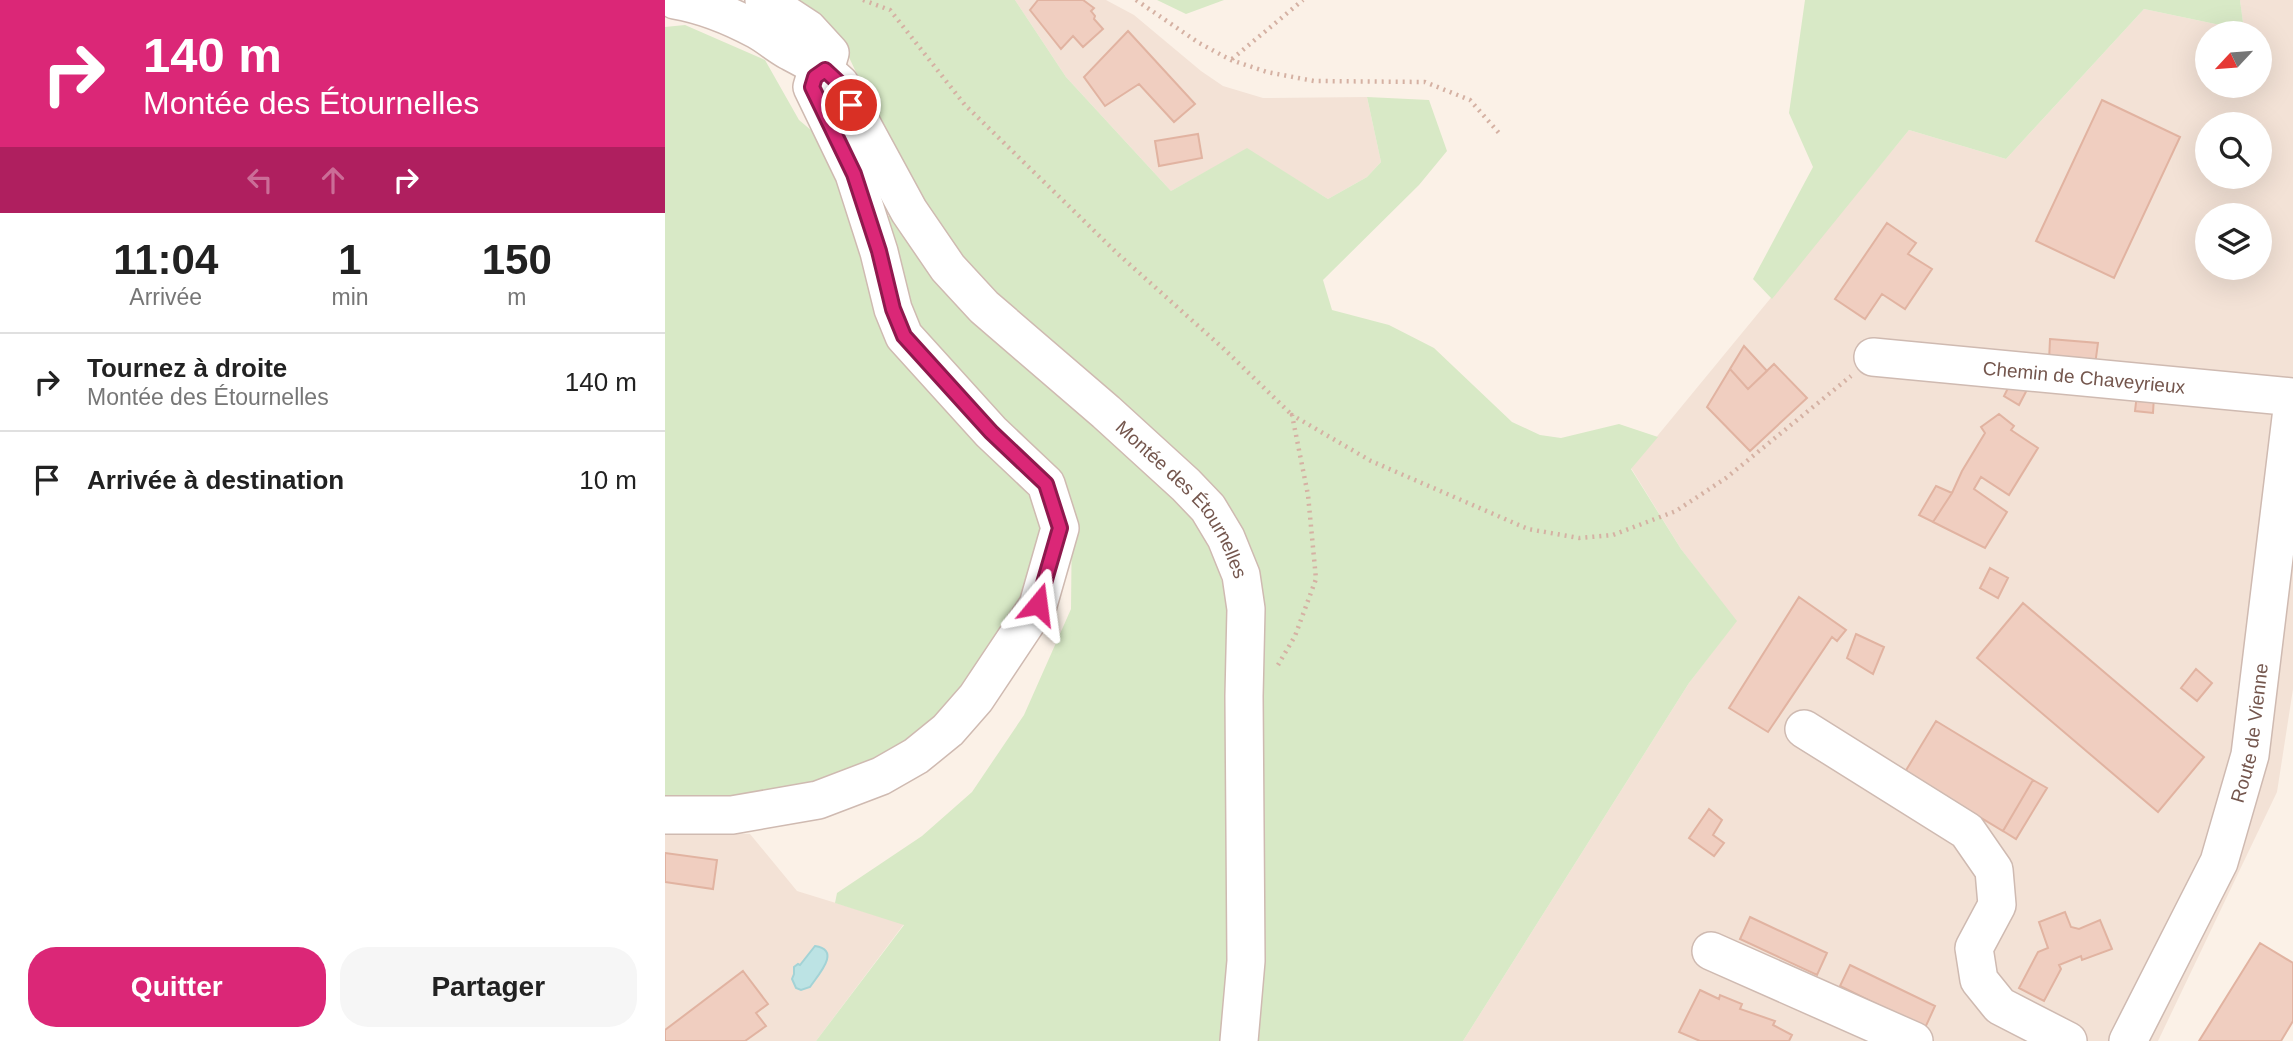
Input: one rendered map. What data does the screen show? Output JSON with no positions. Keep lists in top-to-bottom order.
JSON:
{
  "streets": {
    "street": ["Chemin de Chaveyrieux", "Montée des Étournelles", "Route de Vienne"]
  },
  "crossings": [
    ["Chemin de Chaveyrieux", "Route de Vienne"]
  ],
  "north": "bottom left",
  "page": {
    "turn": ["140 m", "Montée des Étournelles"],
    "eta": [
      "11:04",
      "Arrivée",
      "1",
      "min",
      "150",
      "m"
    ],
    "list": [
      {
        "name": "Tournez à droite",
        "note": "Montée des Étournelles",
        "value": "140 m"
      },
      {
        "name": "Arrivée à destination",
        "value": "10 m"
      }
    ],
    "buttons": ["Quitter", "Partager"]
  }
}
